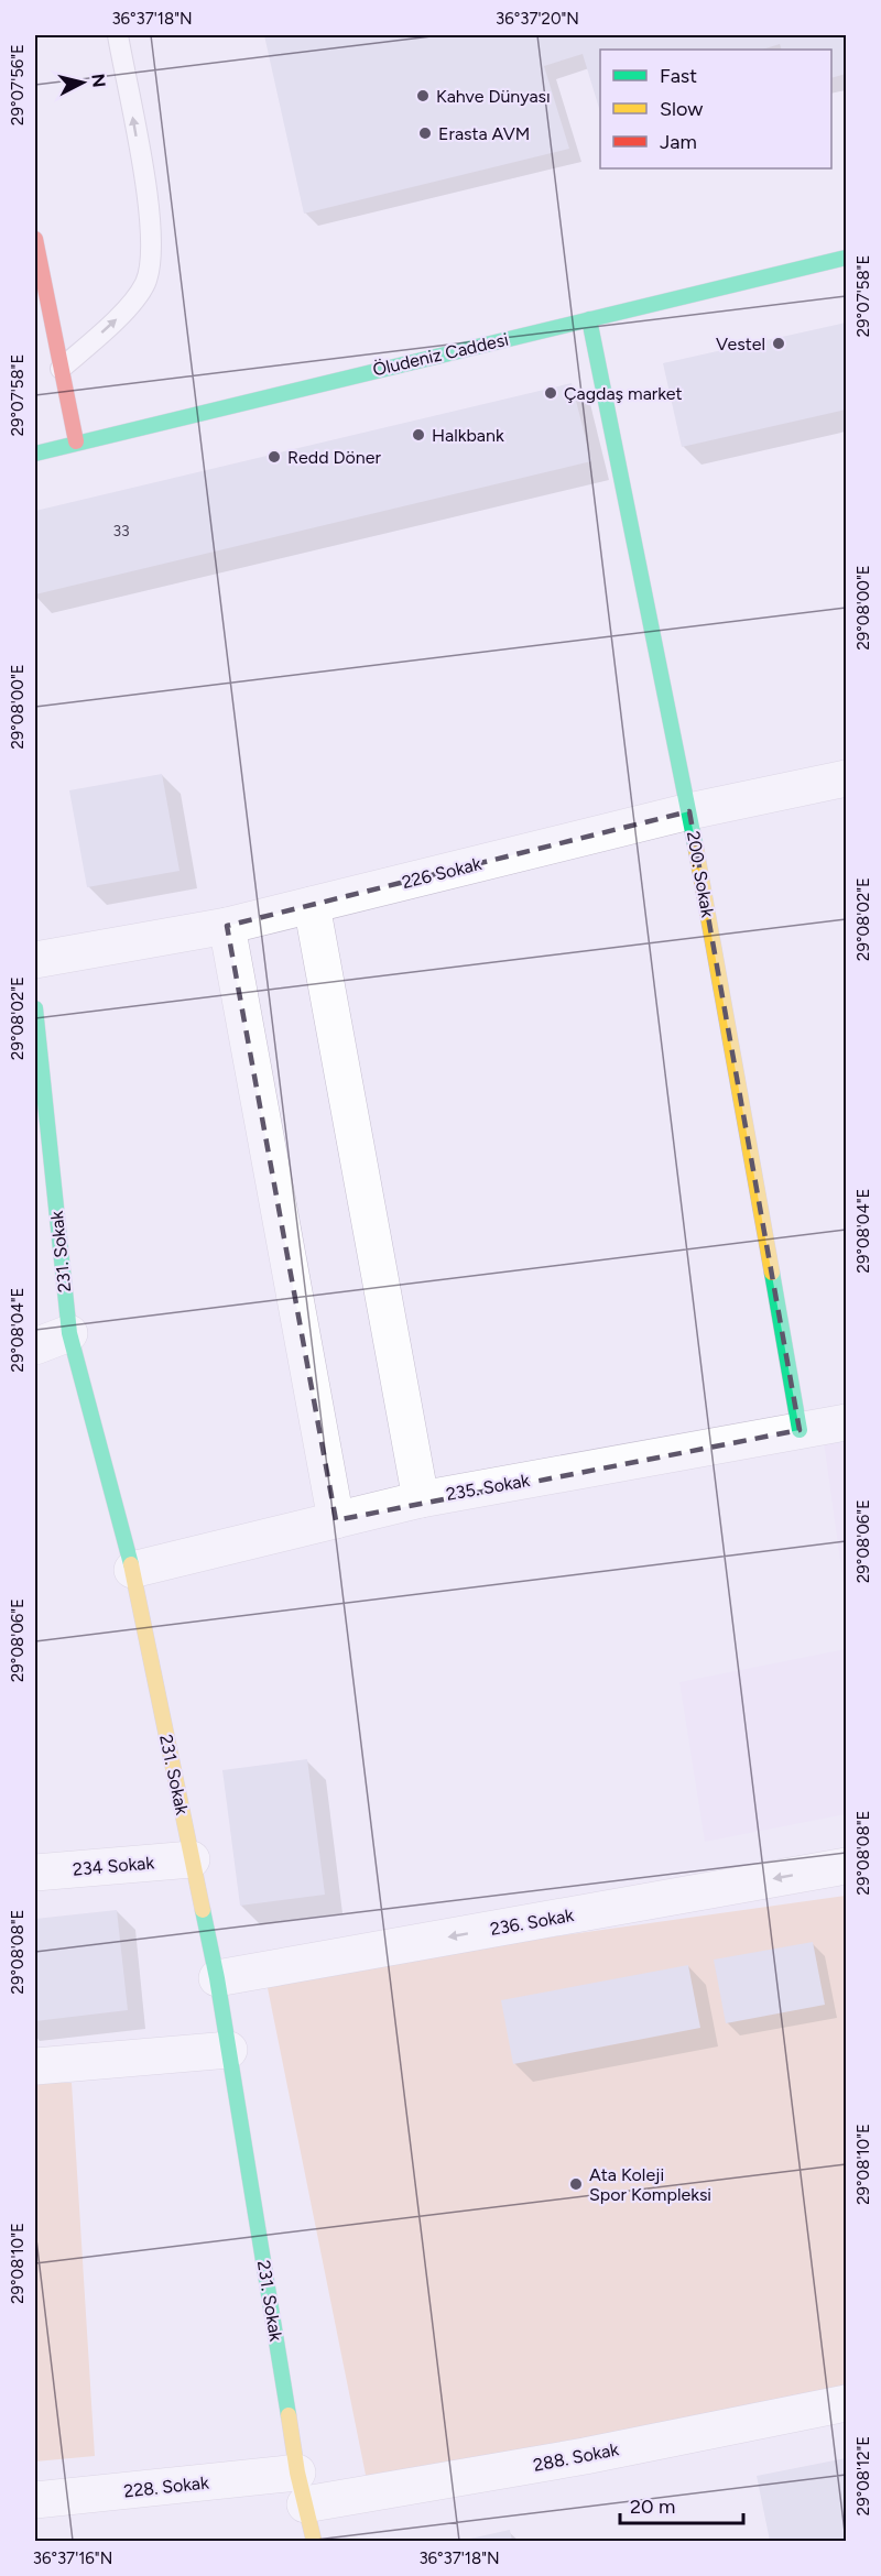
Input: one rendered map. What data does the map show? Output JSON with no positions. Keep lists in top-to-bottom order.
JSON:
{
  "streets": {
    "street": [
      "Öludeniz Caddesi",
      "226 Sokak",
      "200. Sokak",
      "231. Sokak",
      "235. Sokak",
      "234 Sokak",
      "236. Sokak",
      "288. Sokak",
      "228. Sokak"
    ]
  },
  "crossings": [
    ["Öludeniz Caddesi", "200. Sokak"],
    ["226 Sokak", "200. Sokak"],
    ["200. Sokak", "235. Sokak"],
    ["231. Sokak", "235. Sokak"],
    ["231. Sokak", "234 Sokak"],
    ["231. Sokak", "236. Sokak"],
    ["231. Sokak", "288. Sokak"],
    ["231. Sokak", "228. Sokak"],
    ["288. Sokak", "228. Sokak"]
  ],
  "one_way": ["236. Sokak"],
  "places": [
    "Kahve Dünyası",
    "Erasta AVM",
    "Vestel",
    "Çagdaş market",
    "Halkbank",
    "Redd Döner",
    "Ata Koleji Spor Kompleksi"
  ],
  "house_numbers": ["33"],
  "legend": ["Fast", "Slow", "Jam"],
  "scale_bar": "20 m",
  "north": "right",
  "coordinates": [
    "36°37'18\"N",
    "36°37'20\"N",
    "29°07'56\"E",
    "29°07'58\"E",
    "29°08'00\"E",
    "29°08'02\"E",
    "29°08'04\"E",
    "29°08'06\"E",
    "29°08'08\"E",
    "29°08'10\"E",
    "29°08'12\"E",
    "36°37'16\"N"
  ]
}
